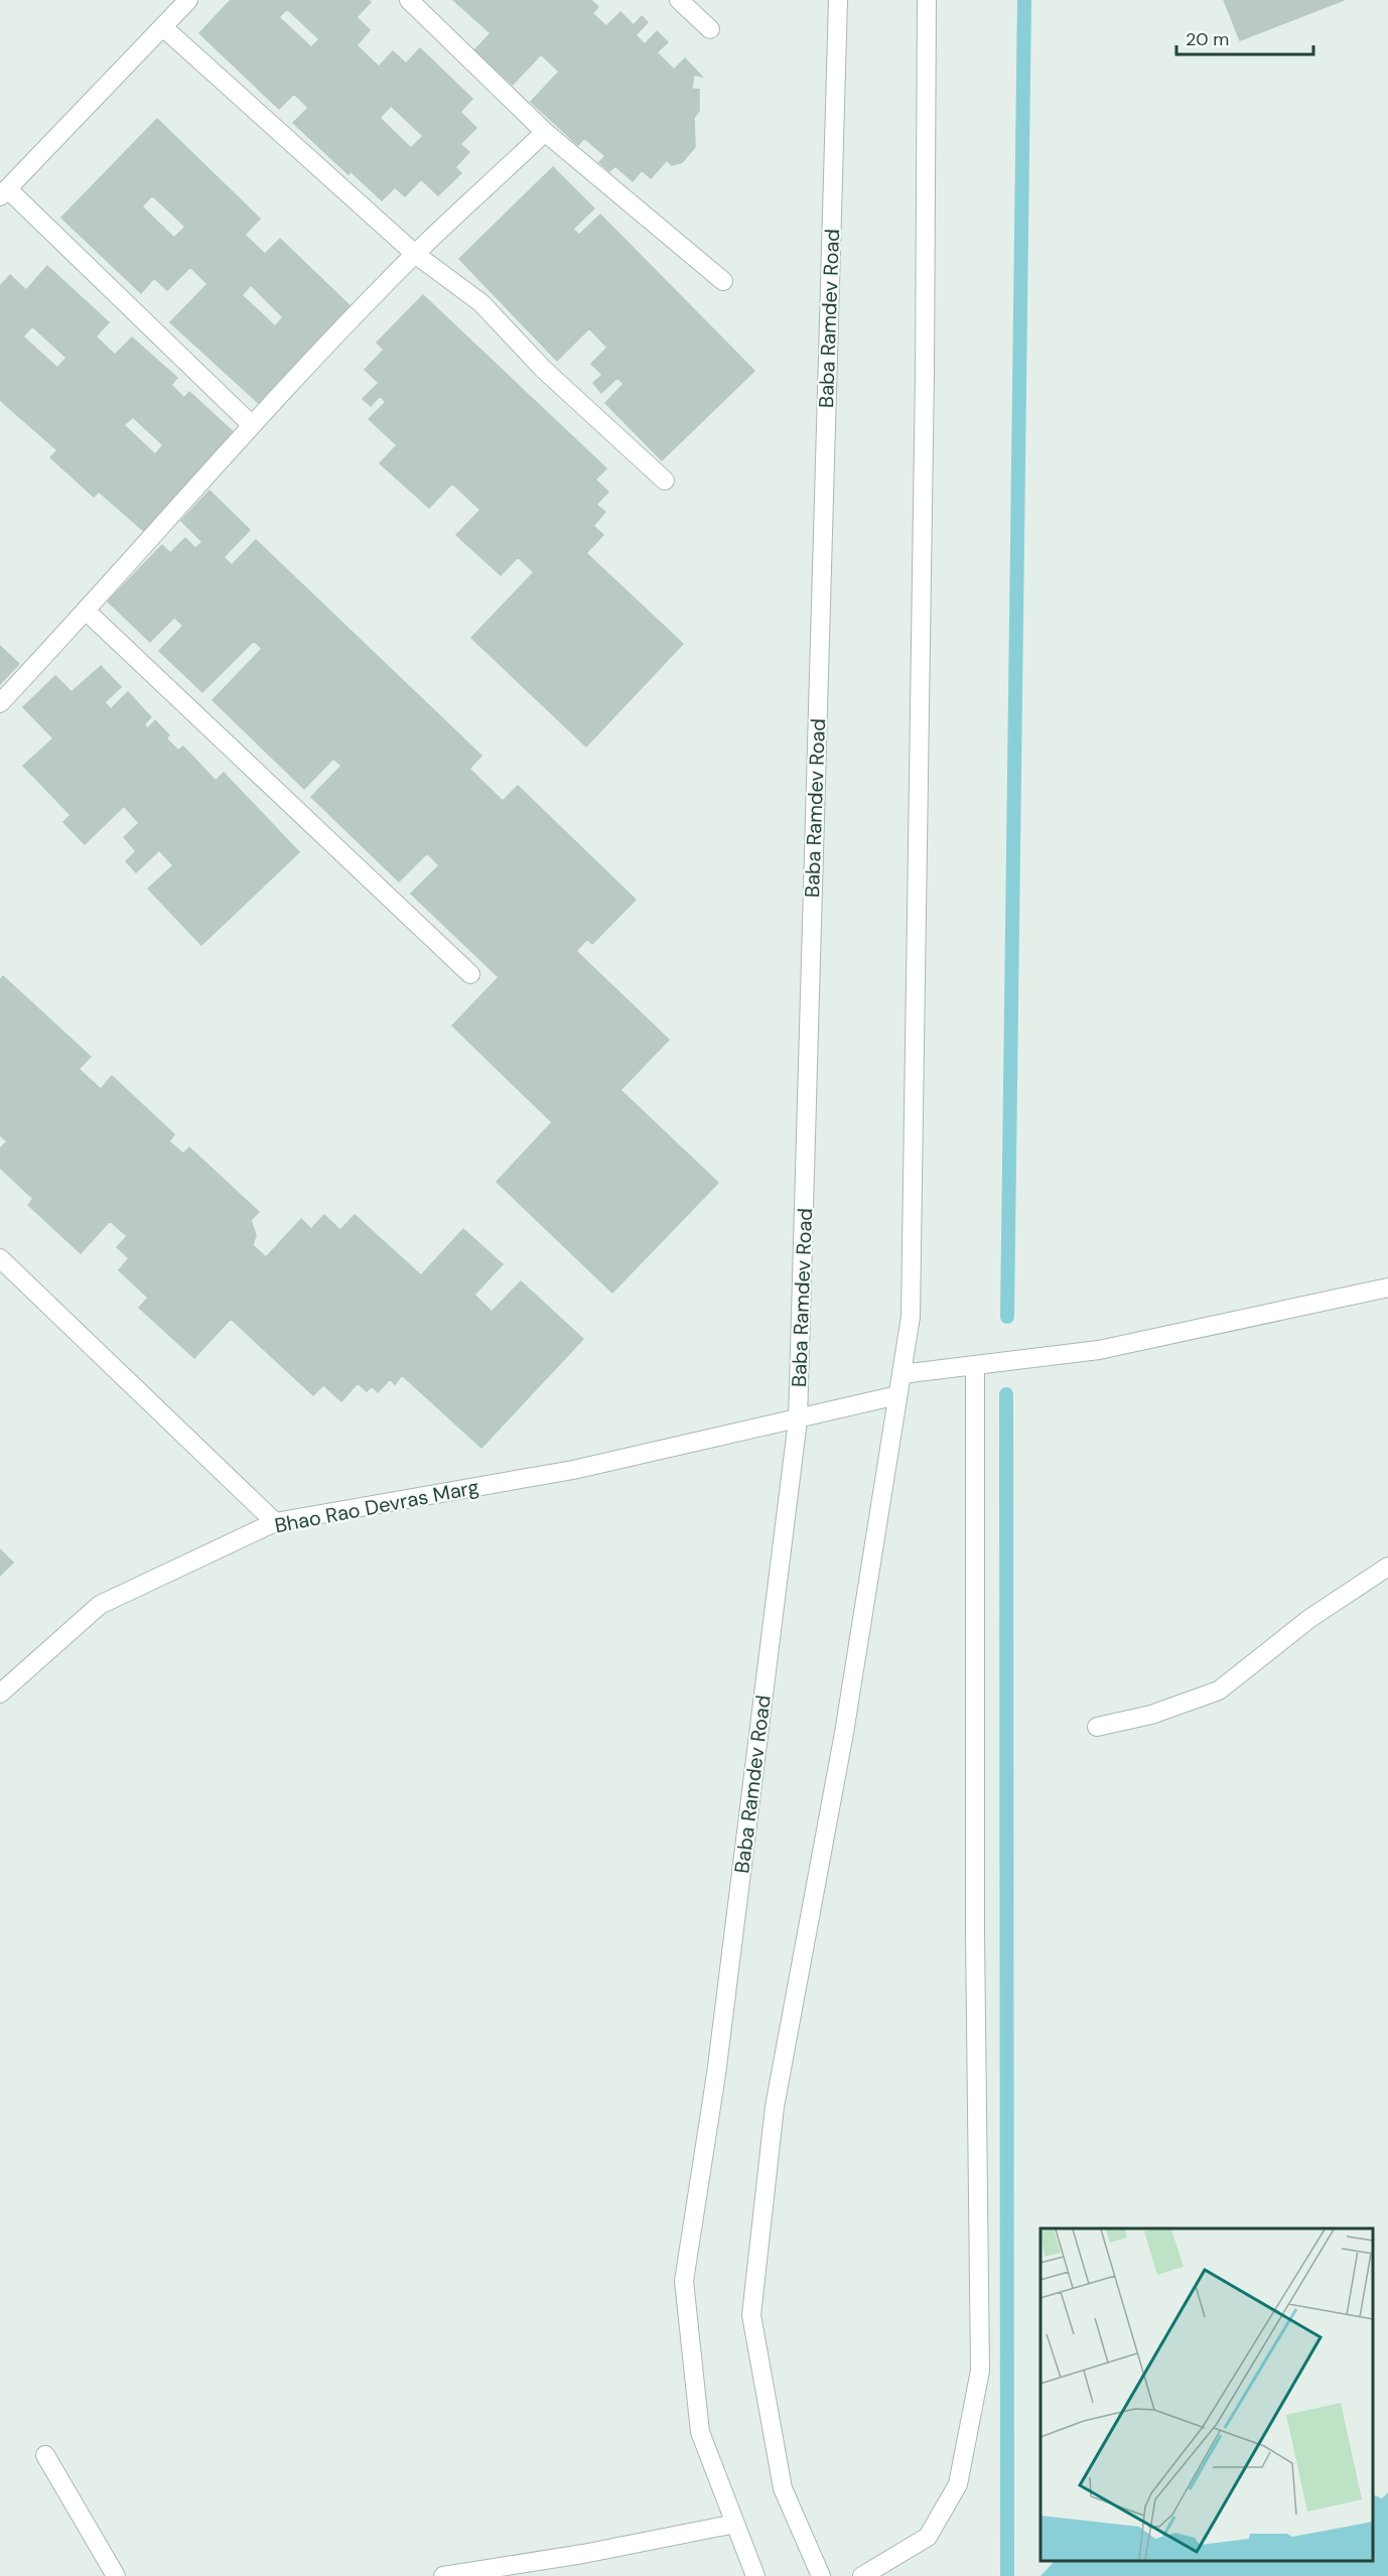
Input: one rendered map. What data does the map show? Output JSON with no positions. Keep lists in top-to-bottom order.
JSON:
{
  "streets": {
    "street": ["Baba Ramdev Road", "Bhao Rao Devras Marg"]
  },
  "crossings": [
    ["Baba Ramdev Road", "Bhao Rao Devras Marg"]
  ],
  "scale_bar": "20 m"
}
